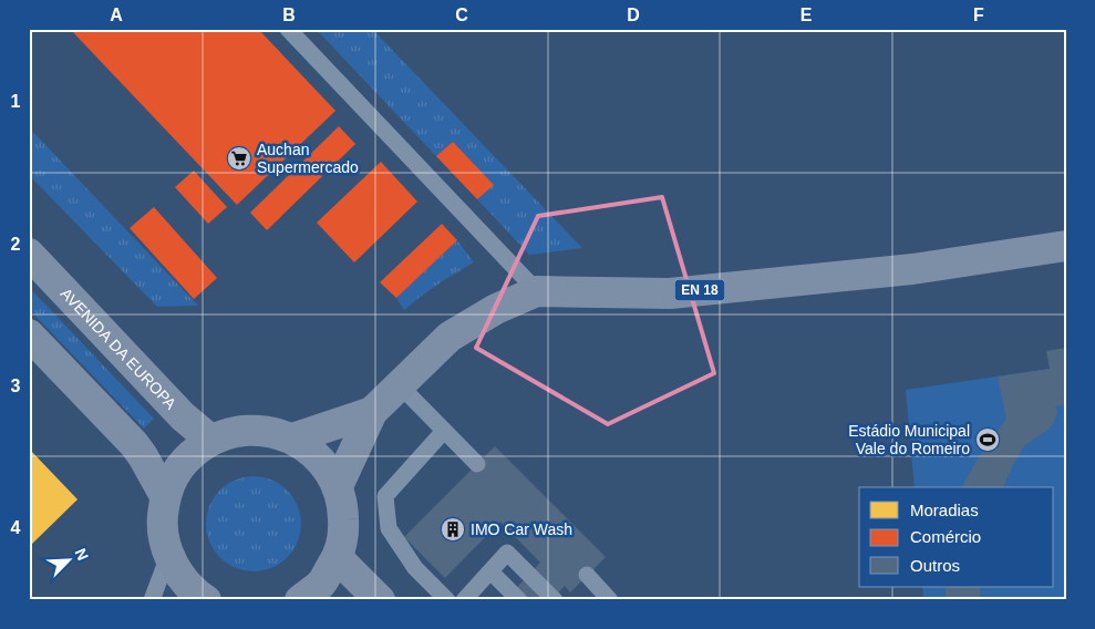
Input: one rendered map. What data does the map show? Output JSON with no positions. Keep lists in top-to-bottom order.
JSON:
{
  "streets": {
    "main road": ["EN 18", "AVENIDA DA EUROPA"]
  },
  "places": {
    "supermarket": ["Auchan Supermercado"],
    "sports": ["Estádio Municipal Vale do Romeiro"],
    "building": ["IMO Car Wash"]
  },
  "legend": ["Moradias", "Comércio", "Outros"],
  "north": "top right",
  "grid": {
    "columns": [
      "A",
      "B",
      "C",
      "D",
      "E",
      "F"
    ],
    "rows": [
      "1",
      "2",
      "3",
      "4"
    ]
  }
}
